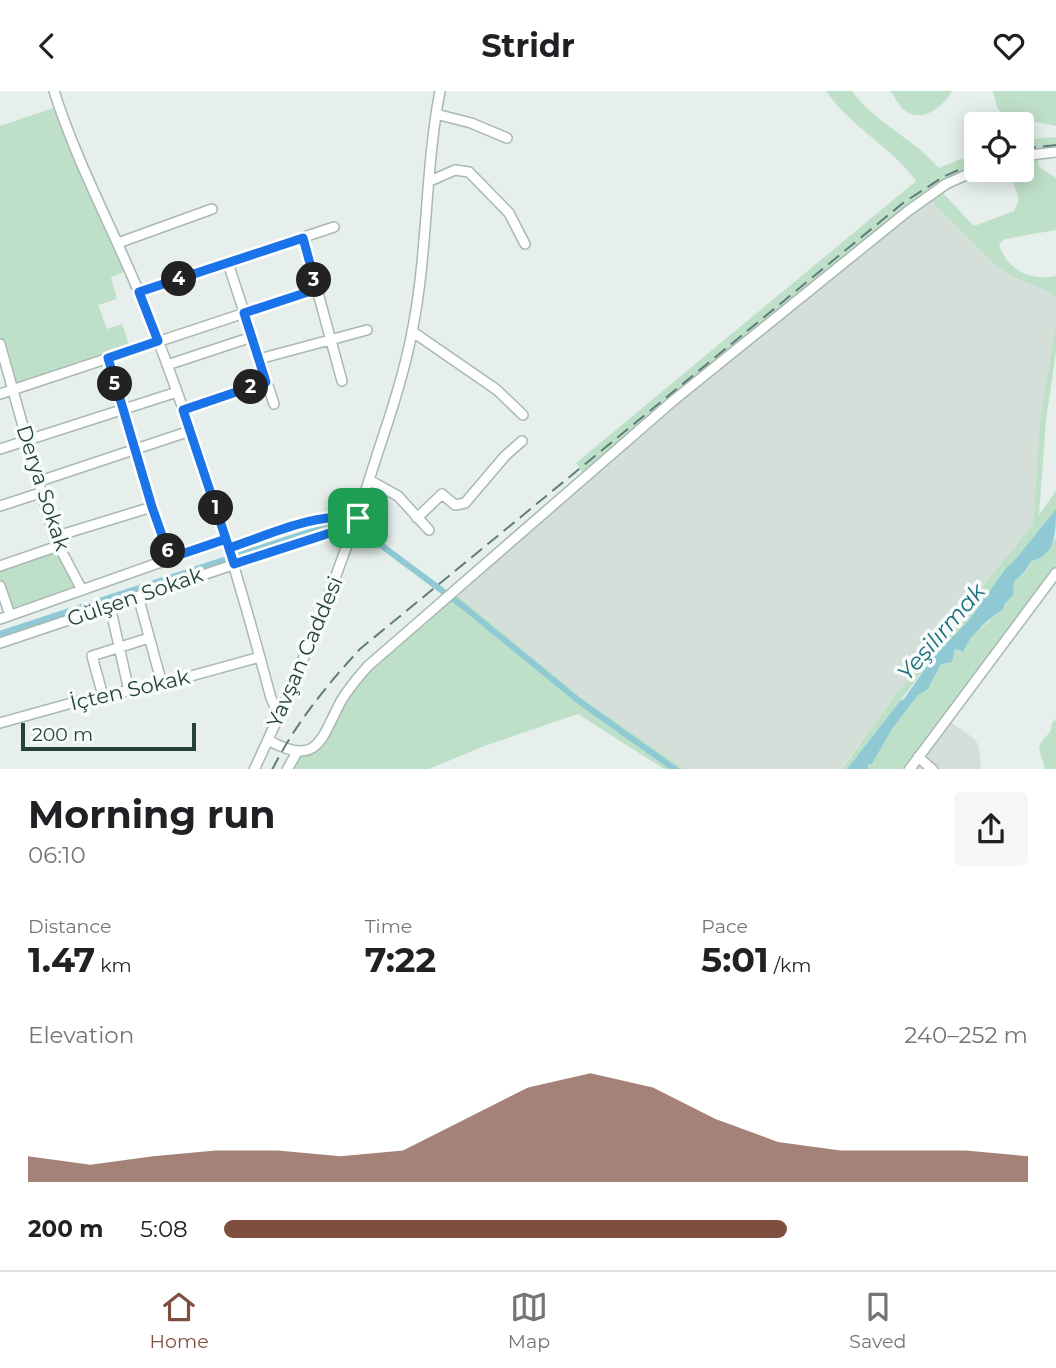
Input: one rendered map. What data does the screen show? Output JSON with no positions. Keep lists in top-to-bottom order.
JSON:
{
  "streets": {
    "street": [
      "Derya Sokak",
      "Gülşen Sokak",
      "Yavşan Caddesi",
      "İçten Sokak"
    ]
  },
  "crossings": [
    ["Gülşen Sokak", "Yavşan Caddesi"]
  ],
  "water": ["Yeşilırmak"],
  "scale_bar": "200 m",
  "page": {
    "header": "Stridr",
    "pins": [
      "4",
      "3",
      "5",
      "2",
      "1",
      "6"
    ],
    "scale": "200 m",
    "heading": ["Morning run", "06:10"],
    "stats": [
      ["Distance", "1.47 km"],
      ["Time", "7:22"],
      ["Pace", "5:01 /km"]
    ],
    "chart": ["Elevation", "240–252 m"],
    "list": [
      {
        "name": "200 m",
        "note": "5:08"
      }
    ],
    "tabs": ["Home", "Map", "Saved"]
  }
}
